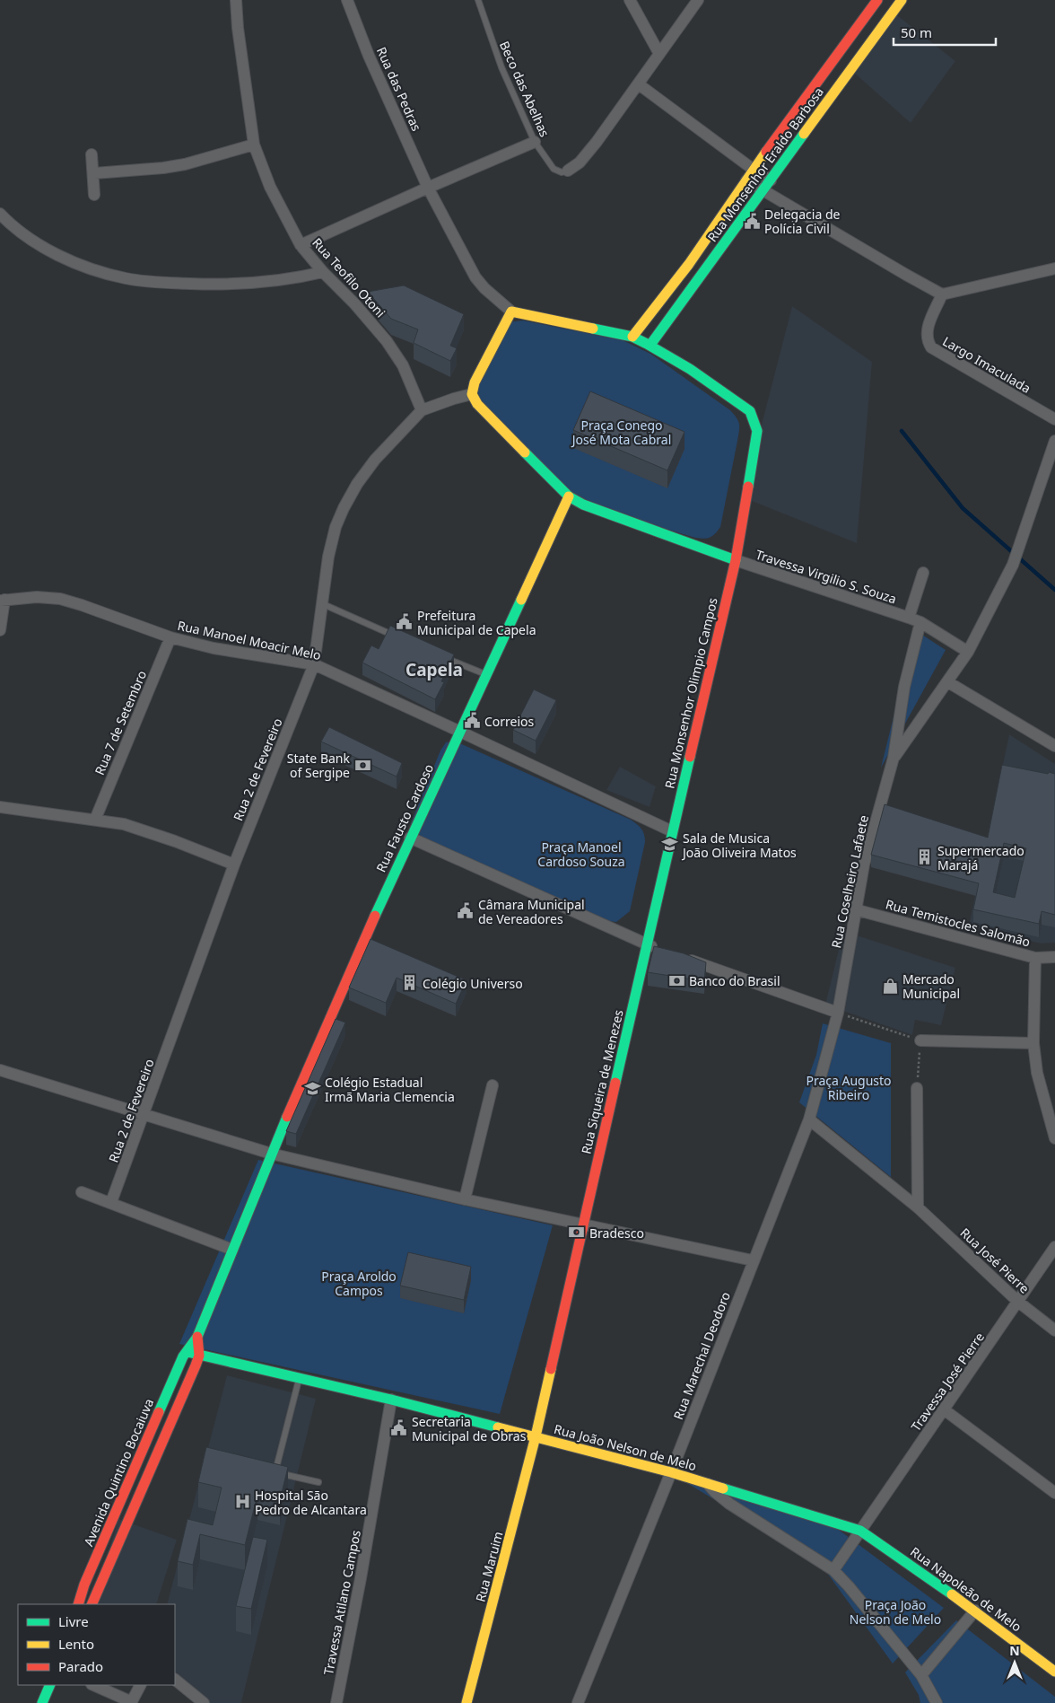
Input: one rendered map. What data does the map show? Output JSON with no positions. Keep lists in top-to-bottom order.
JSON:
{
  "streets": {
    "main road": [
      "Rua Monsenhor Eraldo Barbosa",
      "Rua Monsenhor Olimpio Campos",
      "Rua Fausto Cardoso",
      "Rua Siqueira de Menezes",
      "Rua João Nelson de Melo",
      "Avenida Quintino Bocaiuva",
      "Rua Maruim",
      "Rua Napoleão de Melo"
    ],
    "street": [
      "Rua das Pedras",
      "Rua Teofilo Otoni",
      "Largo Imaculada",
      "Travessa Virgilio S. Souza",
      "Rua Manoel Moacir Melo",
      "Rua 7 de Setembro",
      "Rua 2 de Fevereiro",
      "Rua Coselheiro Lafaete",
      "Rua Temistocles Salomão",
      "Rua José Pierre",
      "Rua Marechal Deodoro",
      "Travessa José Pierre",
      "Travessa Atilano Campos"
    ],
    "lane": ["Beco das Abelhas"]
  },
  "crossings": [
    ["Rua Teofilo Otoni", "Rua 2 de Fevereiro"],
    ["Travessa Virgilio S. Souza", "Rua Monsenhor Olimpio Campos"],
    ["Rua Manoel Moacir Melo", "Rua 7 de Setembro"],
    ["Rua Manoel Moacir Melo", "Rua 2 de Fevereiro"],
    ["Rua Manoel Moacir Melo", "Rua Fausto Cardoso"],
    ["Rua Coselheiro Lafaete", "Rua Temistocles Salomão"],
    ["Rua Coselheiro Lafaete", "Rua Marechal Deodoro"],
    ["Rua José Pierre", "Travessa José Pierre"],
    ["Rua Marechal Deodoro", "Rua João Nelson de Melo"],
    ["Travessa José Pierre", "Rua João Nelson de Melo"],
    ["Travessa José Pierre", "Rua Napoleão de Melo"],
    ["Rua João Nelson de Melo", "Rua Maruim"],
    ["Rua João Nelson de Melo", "Rua Napoleão de Melo"]
  ],
  "districts": ["Capela"],
  "parks": [
    "Praça Conego José Mota Cabral",
    "Praça Manoel Cardoso Souza",
    "Praça Augusto Ribeiro",
    "Praça Aroldo Campos",
    "Praça João Nelson de Melo"
  ],
  "places": {
    "public building": [
      "Delegacia de Polícia Civil",
      "Prefeitura Municipal de Capela",
      "Correios",
      "Câmara Municipal de Vereadores",
      "Secretaria Municipal de Obras"
    ],
    "bank": ["State Bank of Sergipe", "Banco do Brasil", "Bradesco"],
    "school or university": ["Sala de Musica João Oliveira Matos", "Colégio Estadual Irmã Maria Clemencia"],
    "building": ["Supermercado Marajá", "Colégio Universo"],
    "shop": ["Mercado Municipal"],
    "hospital": ["Hospital São Pedro de Alcantara"]
  },
  "legend": ["Livre", "Lento", "Parado"],
  "scale_bar": "50 m",
  "north": "top"
}
